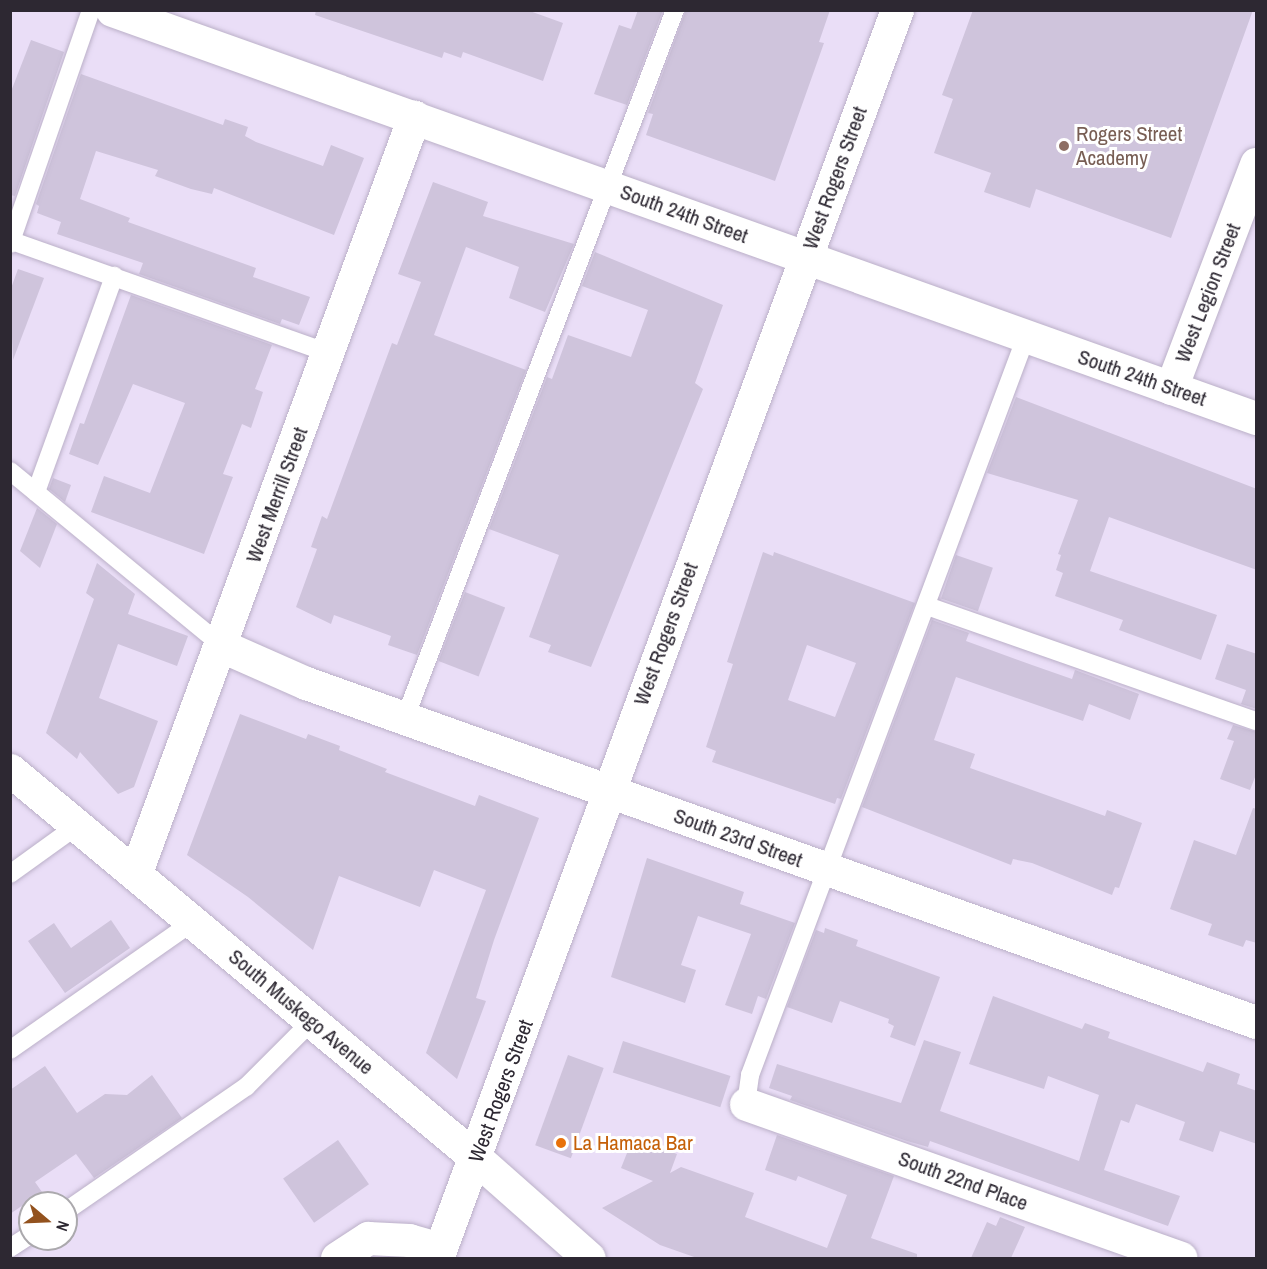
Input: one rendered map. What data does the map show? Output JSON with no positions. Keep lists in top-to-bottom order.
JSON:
{
  "streets": {
    "street": [
      "West Rogers Street",
      "South 24th Street",
      "West Legion Street",
      "West Merrill Street",
      "South 23rd Street",
      "South Muskego Avenue",
      "South 22nd Place"
    ]
  },
  "crossings": [
    ["West Rogers Street", "South 24th Street"],
    ["West Rogers Street", "South 23rd Street"],
    ["West Rogers Street", "South Muskego Avenue"],
    ["South 24th Street", "West Legion Street"],
    ["South 24th Street", "West Merrill Street"],
    ["West Merrill Street", "South 23rd Street"],
    ["West Merrill Street", "South Muskego Avenue"]
  ],
  "places": ["Rogers Street Academy", "La Hamaca Bar"],
  "north": "right"
}
